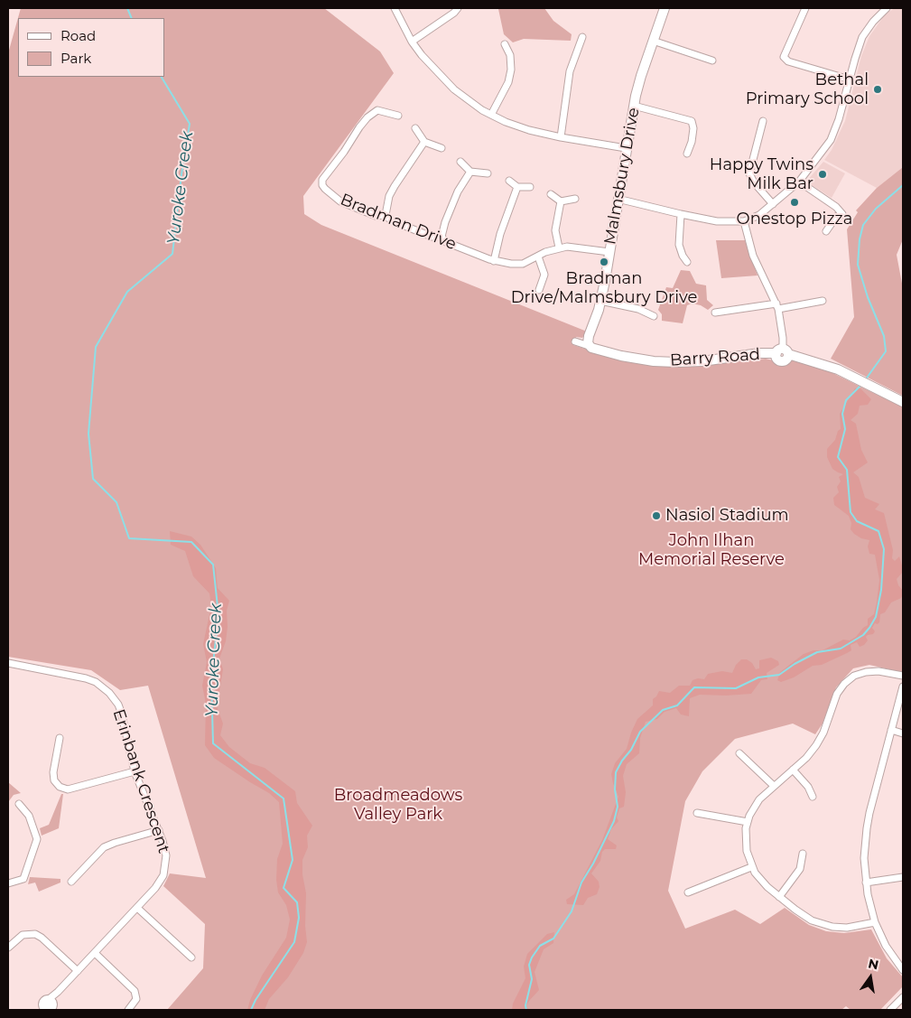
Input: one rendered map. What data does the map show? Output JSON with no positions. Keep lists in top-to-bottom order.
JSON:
{
  "streets": {
    "street": [
      "Malmsbury Drive",
      "Bradman Drive",
      "Barry Road",
      "Erinbank Crescent"
    ]
  },
  "crossings": [
    ["Malmsbury Drive", "Bradman Drive"],
    ["Malmsbury Drive", "Barry Road"]
  ],
  "water": ["Yuroke Creek"],
  "parks": ["John Ilhan Memorial Reserve", "Broadmeadows Valley Park"],
  "places": [
    "Bethal Primary School",
    "Happy Twins Milk Bar",
    "Onestop Pizza",
    "Bradman Drive/Malmsbury Drive",
    "Nasiol Stadium"
  ],
  "legend": ["Road", "Park"],
  "north": "top"
}
